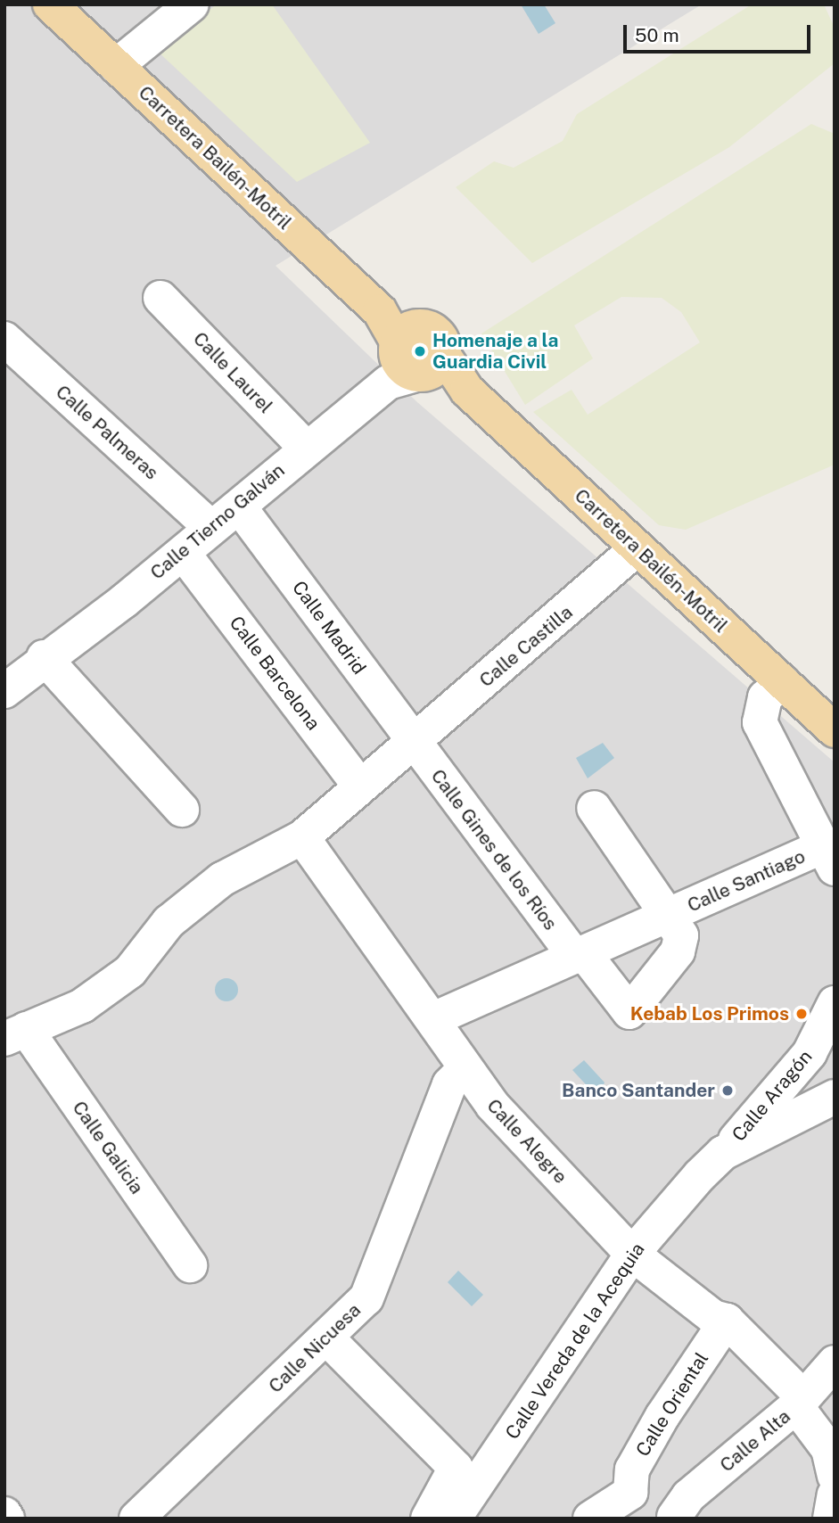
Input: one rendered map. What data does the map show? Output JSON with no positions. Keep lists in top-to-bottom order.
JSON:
{
  "streets": {
    "main road": ["Carretera Bailén-Motril"],
    "street": [
      "Calle Laurel",
      "Calle Palmeras",
      "Calle Tierno Galván",
      "Calle Madrid",
      "Calle Castilla",
      "Calle Barcelona",
      "Calle Gines de los Ríos",
      "Calle Santiago",
      "Calle Aragón",
      "Calle Alegre",
      "Calle Galicia",
      "Calle Vereda de la Acequia",
      "Calle Nicuesa",
      "Calle Oriental",
      "Calle Alta"
    ]
  },
  "crossings": [
    ["Carretera Bailén-Motril", "Calle Tierno Galván"],
    ["Carretera Bailén-Motril", "Calle Castilla"],
    ["Calle Laurel", "Calle Tierno Galván"],
    ["Calle Palmeras", "Calle Tierno Galván"],
    ["Calle Madrid", "Calle Castilla"],
    ["Calle Madrid", "Calle Gines de los Ríos"],
    ["Calle Castilla", "Calle Barcelona"],
    ["Calle Castilla", "Calle Gines de los Ríos"],
    ["Calle Castilla", "Calle Alegre"],
    ["Calle Castilla", "Calle Galicia"],
    ["Calle Gines de los Ríos", "Calle Santiago"],
    ["Calle Santiago", "Calle Alegre"],
    ["Calle Aragón", "Calle Vereda de la Acequia"],
    ["Calle Alegre", "Calle Vereda de la Acequia"],
    ["Calle Alegre", "Calle Nicuesa"],
    ["Calle Alegre", "Calle Oriental"],
    ["Calle Alegre", "Calle Alta"]
  ],
  "places": ["Homenaje a la Guardia Civil", "Kebab Los Primos", "Banco Santander"],
  "scale_bar": "50 m"
}
